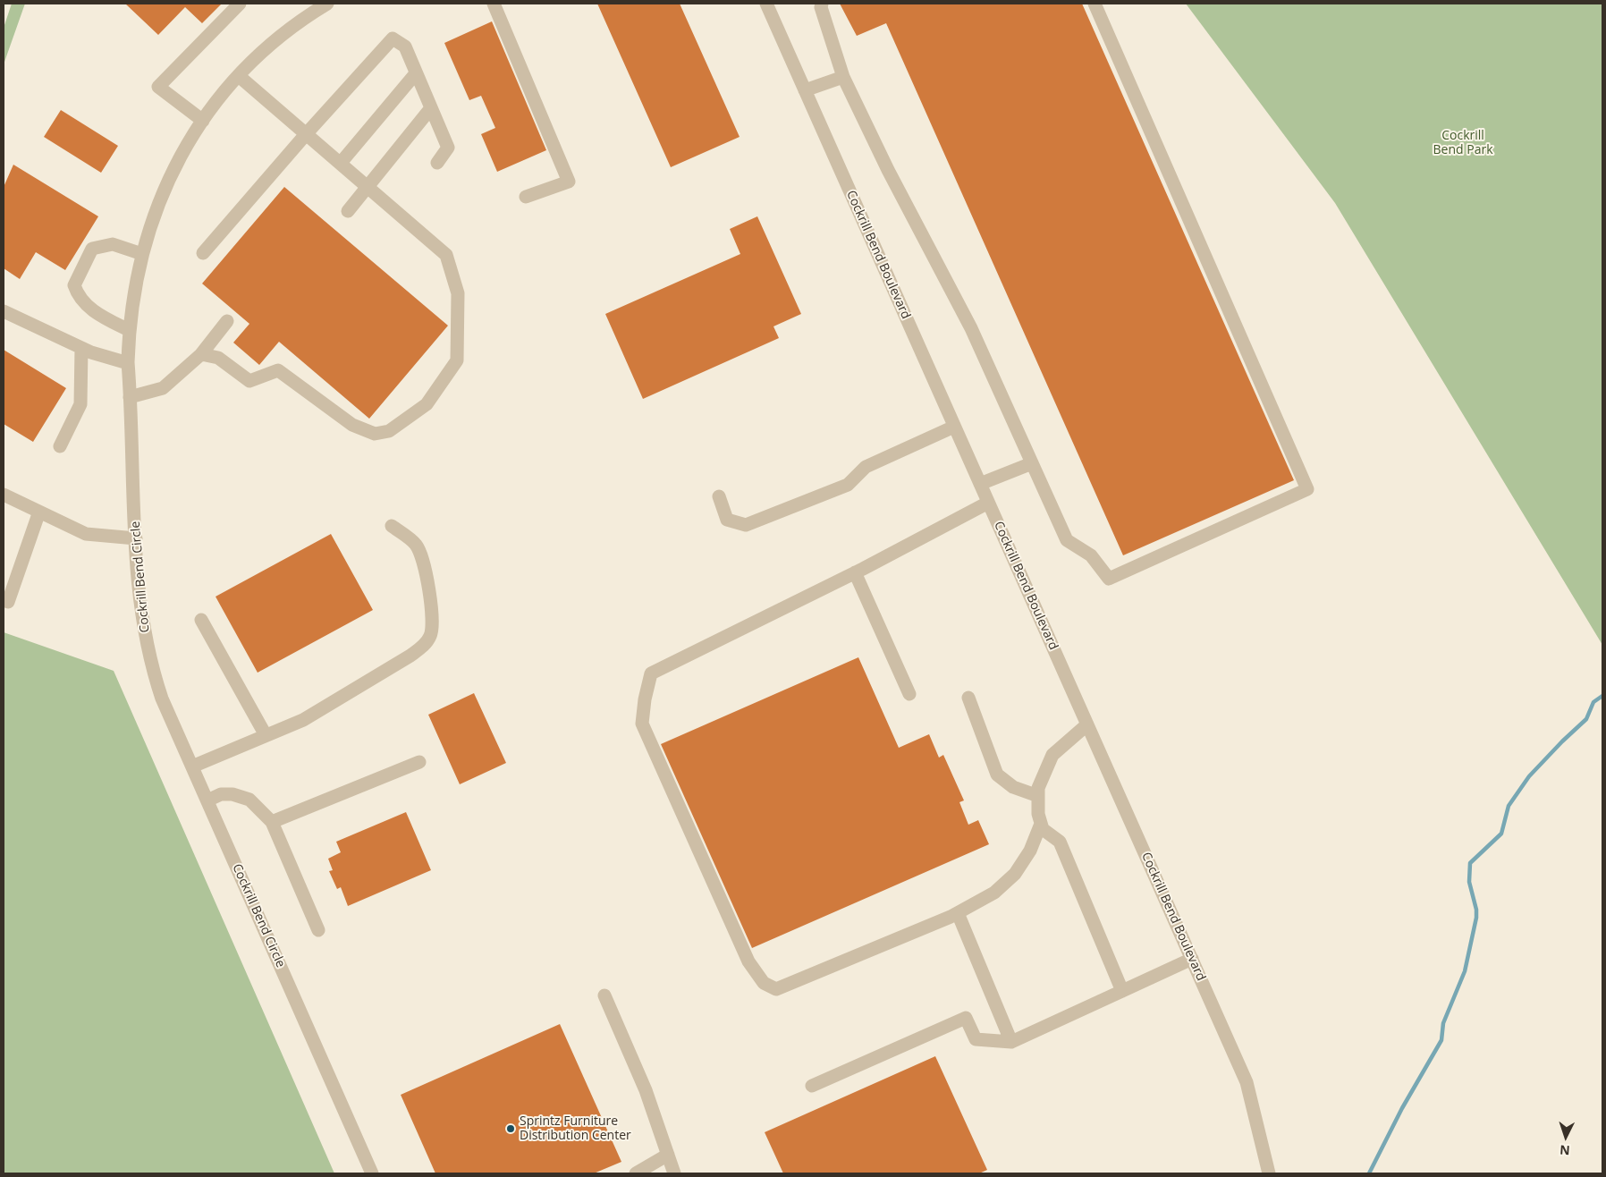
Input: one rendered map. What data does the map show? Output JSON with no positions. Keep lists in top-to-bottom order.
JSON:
{
  "streets": {
    "street": ["Cockrill Bend Boulevard", "Cockrill Bend Circle"]
  },
  "parks": ["Cockrill Bend Park"],
  "places": ["Sprintz Furniture Distribution Center"],
  "north": "bottom"
}
